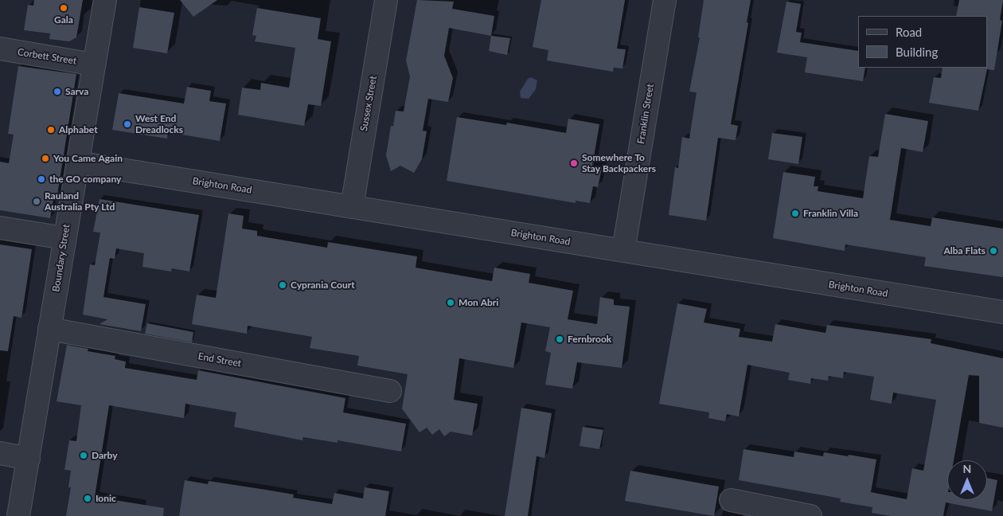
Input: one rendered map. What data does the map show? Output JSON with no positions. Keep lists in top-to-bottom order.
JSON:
{
  "streets": {
    "street": [
      "Corbett Street",
      "Sussex Street",
      "Franklin Street",
      "Brighton Road",
      "Boundary Street",
      "End Street"
    ]
  },
  "crossings": [
    ["Corbett Street", "Boundary Street"],
    ["Sussex Street", "Brighton Road"],
    ["Franklin Street", "Brighton Road"],
    ["Brighton Road", "Boundary Street"],
    ["Boundary Street", "End Street"]
  ],
  "places": [
    "Gala",
    "Sarva",
    "West End Dreadlocks",
    "Alphabet",
    "You Came Again",
    "Somewhere To Stay Backpackers",
    "the GO company",
    "Rauland Australia Pty Ltd",
    "Franklin Villa",
    "Alba Flats",
    "Cyprania Court",
    "Mon Abri",
    "Fernbrook",
    "Darby",
    "Ionic"
  ],
  "legend": ["Road", "Building"],
  "north": "top"
}
